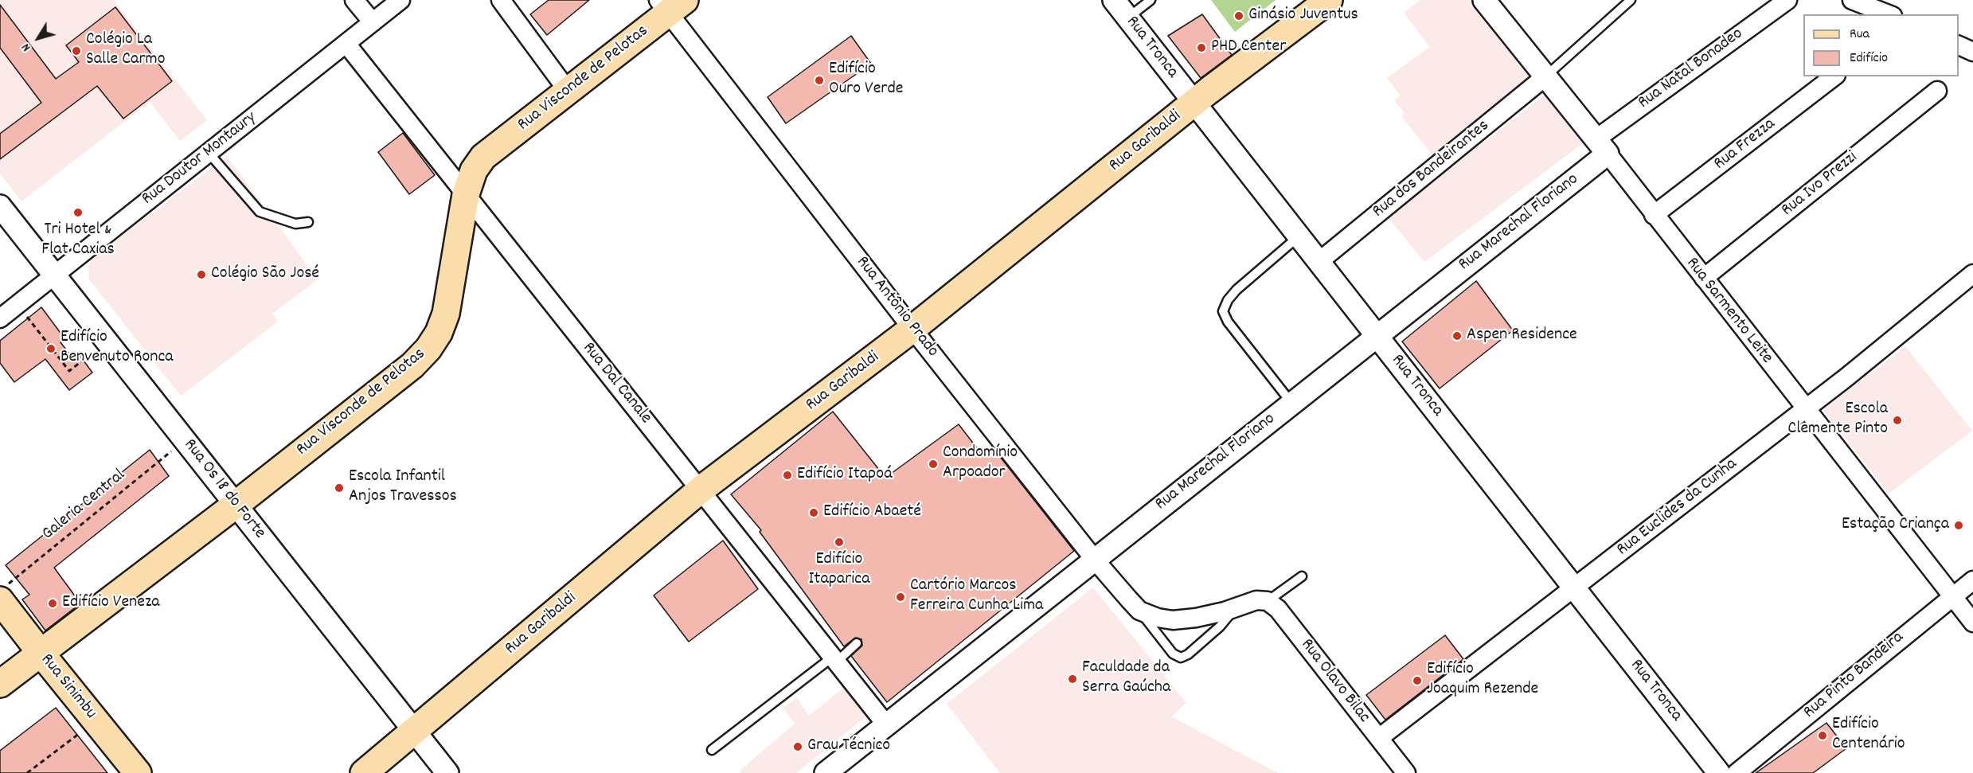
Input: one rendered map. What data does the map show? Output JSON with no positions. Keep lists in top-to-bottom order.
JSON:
{
  "streets": {
    "main road": ["Rua Visconde de Pelotas", "Rua Garibaldi", "Rua Sinimbu"],
    "street": [
      "Rua Tronca",
      "Rua Natal Bonadeo",
      "Rua Frezza",
      "Rua Doutor Montaury",
      "Rua dos Bandeirantes",
      "Rua Ivo Prezzi",
      "Rua Marechal Floriano",
      "Rua Antônio Prado",
      "Rua Sarmento Leite",
      "Rua Dal Canale",
      "Rua Os 18 do Forte",
      "Rua Euclides da Cunha",
      "Rua Pinto Bandeira",
      "Rua Olavo Bilac"
    ],
    "path": ["Galeria Central"]
  },
  "crossings": [
    ["Rua Tronca", "Rua Garibaldi"],
    ["Rua Tronca", "Rua dos Bandeirantes"],
    ["Rua Tronca", "Rua Marechal Floriano"],
    ["Rua Tronca", "Rua Euclides da Cunha"],
    ["Rua Natal Bonadeo", "Rua Marechal Floriano"],
    ["Rua Natal Bonadeo", "Rua Sarmento Leite"],
    ["Rua Visconde de Pelotas", "Rua Antônio Prado"],
    ["Rua Visconde de Pelotas", "Rua Dal Canale"],
    ["Rua Visconde de Pelotas", "Rua Os 18 do Forte"],
    ["Rua Visconde de Pelotas", "Rua Sinimbu"],
    ["Rua Garibaldi", "Rua Antônio Prado"],
    ["Rua Garibaldi", "Rua Dal Canale"],
    ["Rua Garibaldi", "Rua Os 18 do Forte"],
    ["Rua Frezza", "Rua Sarmento Leite"],
    ["Rua Doutor Montaury", "Rua Dal Canale"],
    ["Rua Doutor Montaury", "Rua Os 18 do Forte"],
    ["Rua dos Bandeirantes", "Rua Sarmento Leite"],
    ["Rua Ivo Prezzi", "Rua Sarmento Leite"],
    ["Rua Marechal Floriano", "Rua Antônio Prado"],
    ["Rua Marechal Floriano", "Rua Sarmento Leite"],
    ["Rua Marechal Floriano", "Rua Dal Canale"],
    ["Rua Antônio Prado", "Rua Olavo Bilac"],
    ["Rua Sarmento Leite", "Rua Euclides da Cunha"],
    ["Rua Sarmento Leite", "Rua Pinto Bandeira"],
    ["Rua Os 18 do Forte", "Galeria Central"],
    ["Galeria Central", "Rua Sinimbu"],
    ["Rua Euclides da Cunha", "Rua Olavo Bilac"]
  ],
  "places": [
    "Ginásio Juventus",
    "PHD Center",
    "Colégio La Salle Carmo",
    "Edifício Ouro Verde",
    "Tri Hotel & Flat Caxias",
    "Colégio São José",
    "Aspen Residence",
    "Edifício Benvenuto Ronca",
    "Escola Clemente Pinto",
    "Condomínio Arpoador",
    "Edifício Itapoá",
    "Escola Infantil Anjos Travessos",
    "Edifício Abaeté",
    "Estação Criança",
    "Edifício Itaparica",
    "Cartório Marcos Ferreira Cunha Lima",
    "Edifício Veneza",
    "Faculdade da Serra Gaúcha",
    "Edifício Joaquim Rezende",
    "Edifício Centenário",
    "Grau Técnico"
  ],
  "legend": ["Rua", "Edifício"],
  "north": "bottom left"
}
